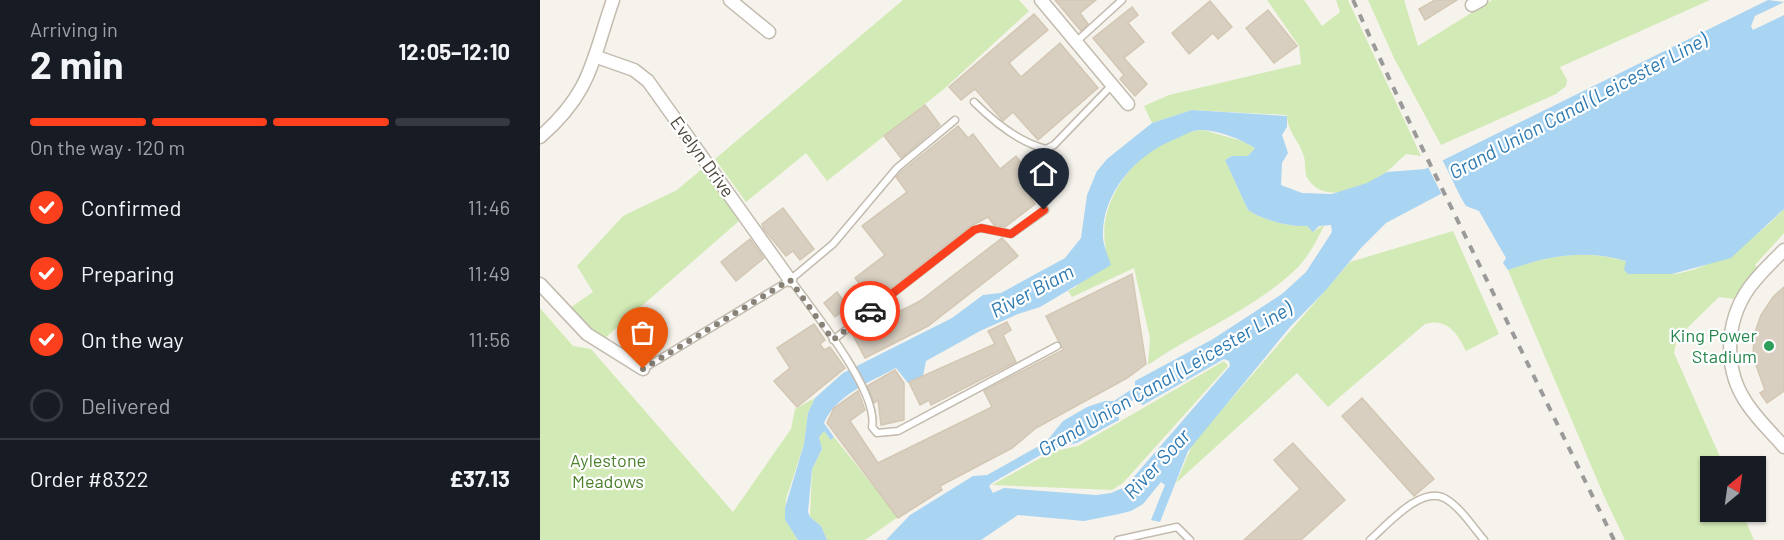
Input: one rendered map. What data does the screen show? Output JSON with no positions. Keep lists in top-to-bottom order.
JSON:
{
  "streets": {
    "street": ["Evelyn Drive"]
  },
  "water": ["Grand Union Canal (Leicester Line)", "River Biam", "River Soar"],
  "parks": ["Aylestone Meadows"],
  "places": ["King Power Stadium"],
  "north": "top right",
  "page": {
    "heading": ["2 min", "Arriving in", "12:05–12:10"],
    "panel": ["Order #8322", "£37.13"],
    "bar": "On the way · 120 m",
    "list": [
      ["Confirmed", "11:46"],
      ["Preparing", "11:49"],
      ["On the way", "11:56"],
      "Delivered"
    ]
  }
}
